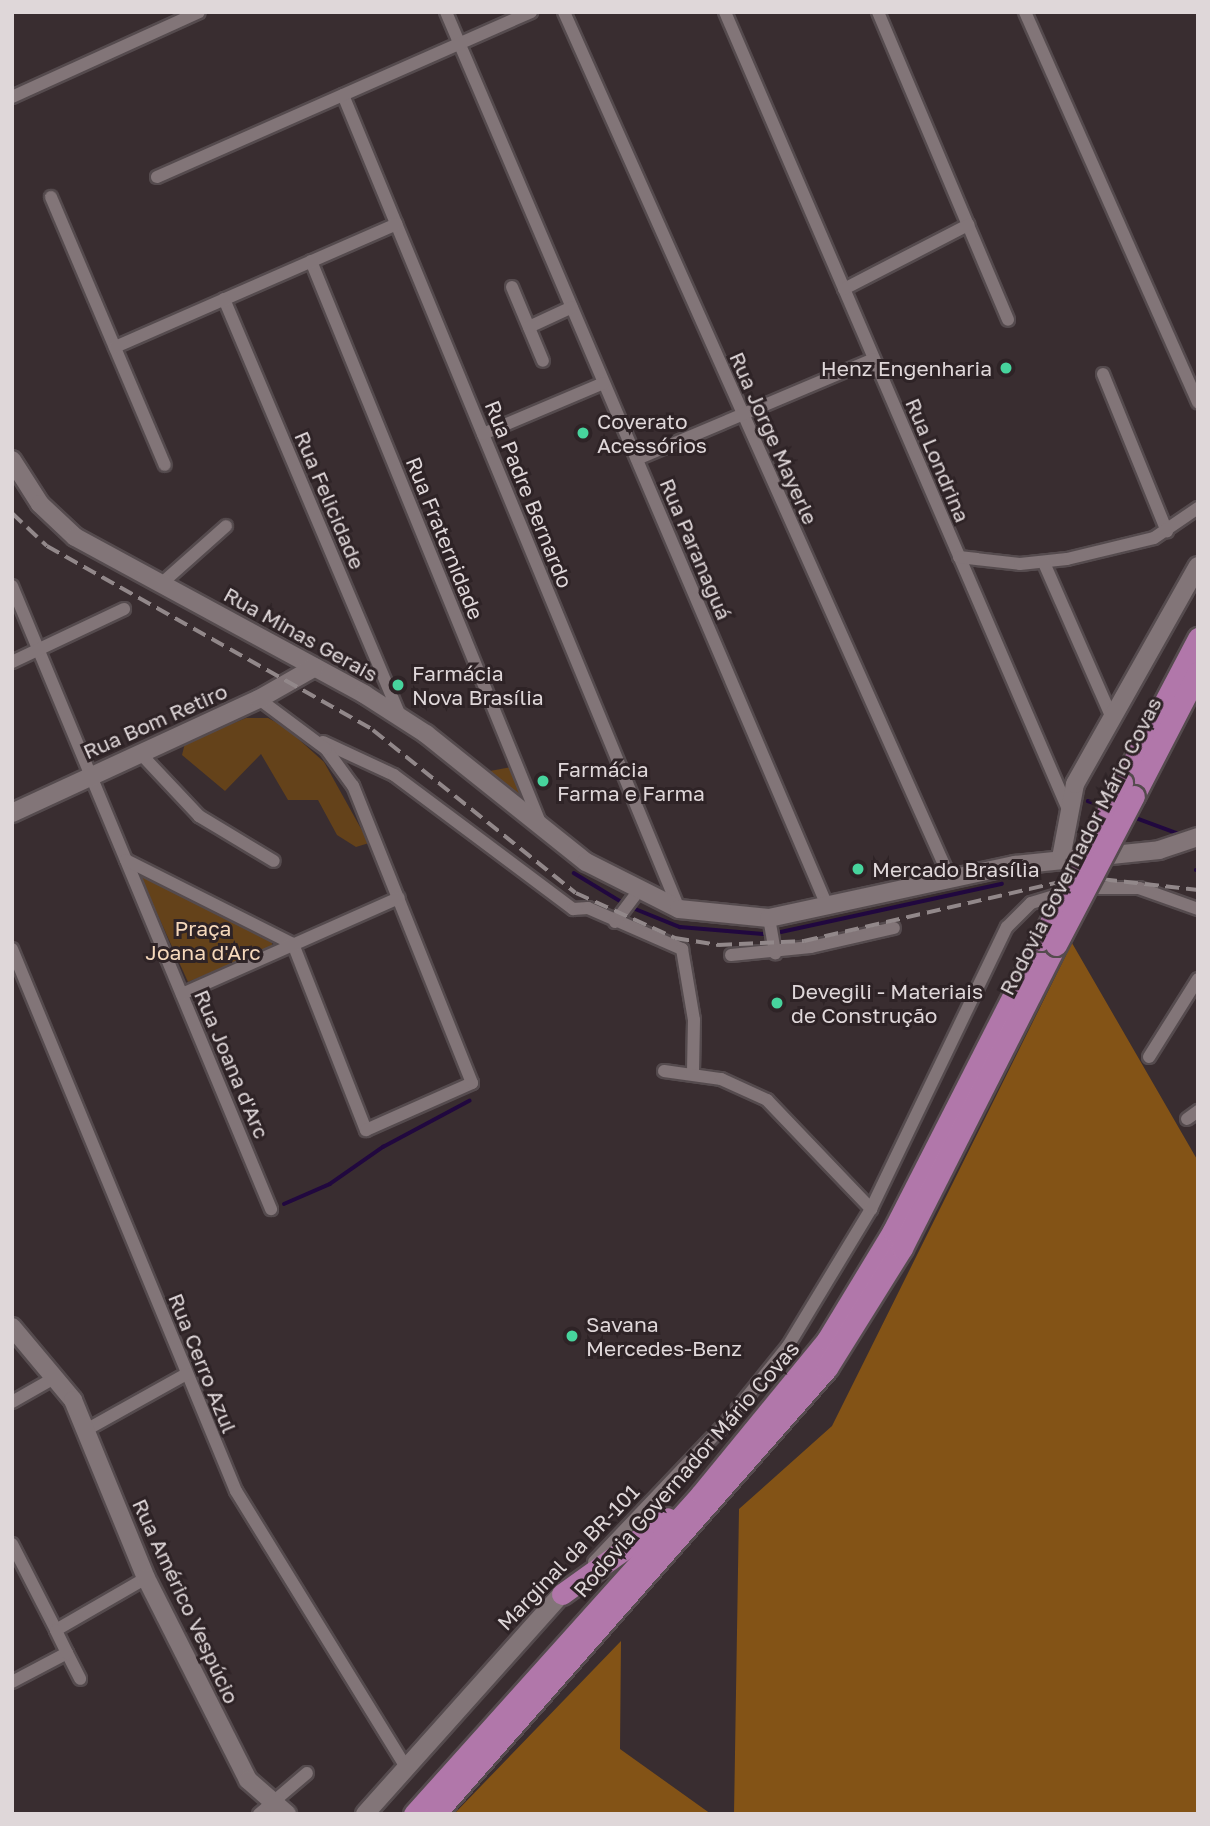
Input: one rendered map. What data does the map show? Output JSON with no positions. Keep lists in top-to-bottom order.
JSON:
{
  "streets": {
    "highway": ["Rodovia Governador Mário Covas"],
    "main road": [
      "Rua Minas Gerais",
      "Rua Bom Retiro",
      "Marginal da BR-101",
      "Rua Américo Vespúcio"
    ],
    "street": [
      "Rua Jorge Mayerle",
      "Rua Londrina",
      "Rua Padre Bernardo",
      "Rua Felicidade",
      "Rua Fraternidade",
      "Rua Paranaguá",
      "Rua Joana d'Arc",
      "Rua Cerro Azul"
    ]
  },
  "crossings": [
    ["Rua Jorge Mayerle", "Rua Minas Gerais"],
    ["Rua Padre Bernardo", "Rua Minas Gerais"],
    ["Rua Felicidade", "Rua Minas Gerais"],
    ["Rua Fraternidade", "Rua Minas Gerais"],
    ["Rua Paranaguá", "Rua Minas Gerais"],
    ["Rua Minas Gerais", "Rua Bom Retiro"],
    ["Rua Bom Retiro", "Rua Joana d'Arc"],
    ["Rua Cerro Azul", "Marginal da BR-101"]
  ],
  "parks": ["Praça Joana d'Arc"],
  "places": [
    "Henz Engenharia",
    "Coverato Acessórios",
    "Farmácia Nova Brasília",
    "Farmácia Farma e Farma",
    "Mercado Brasília",
    "Devegili - Materiais de Construção",
    "Savana Mercedes-Benz"
  ]
}
